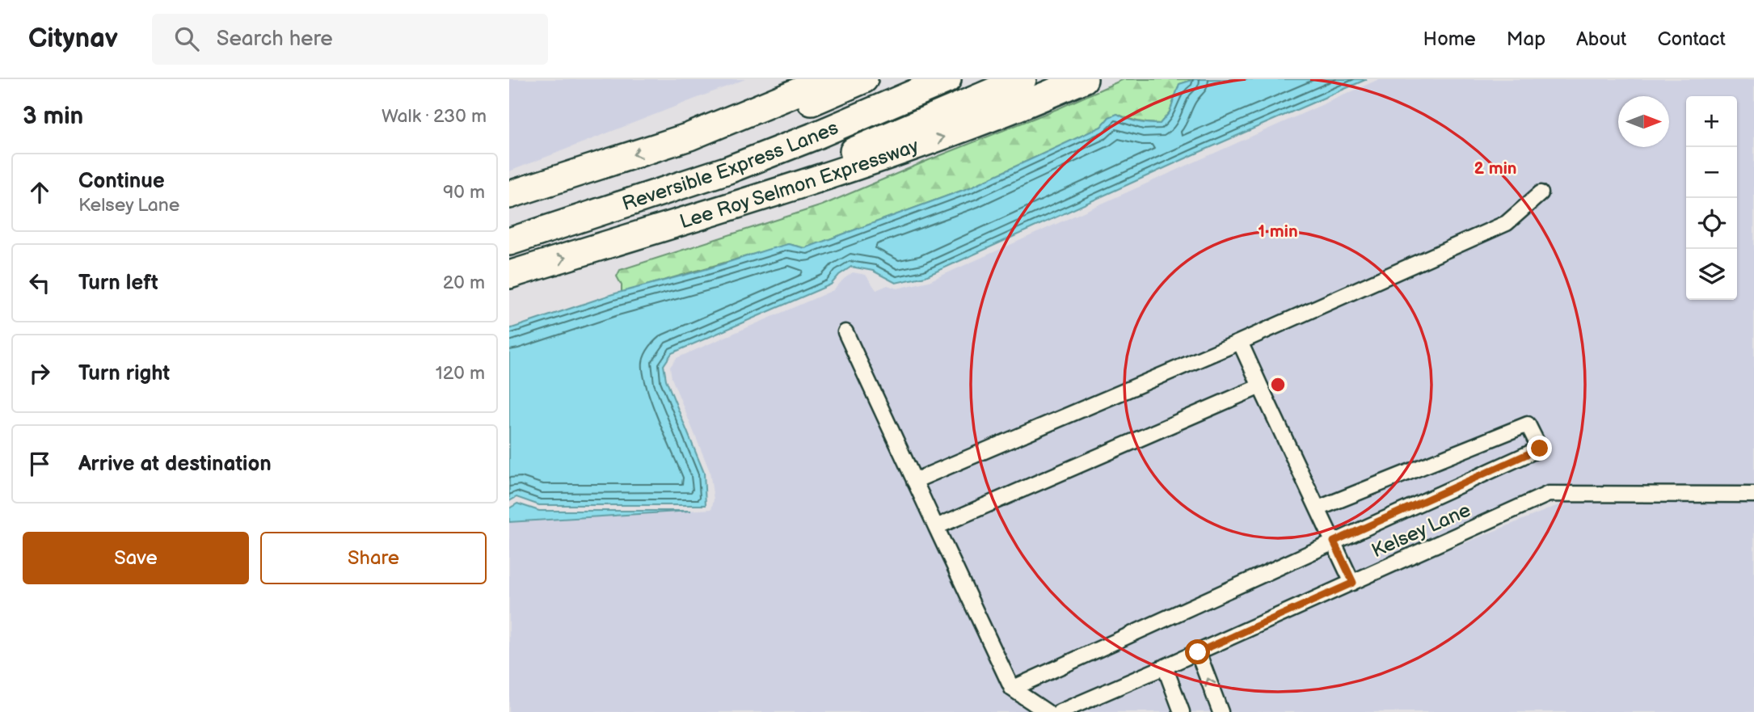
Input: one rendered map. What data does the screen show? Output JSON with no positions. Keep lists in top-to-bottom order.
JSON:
{
  "streets": {
    "highway": ["Reversible Express Lanes", "Lee Roy Selmon Expressway"],
    "street": ["Kelsey Lane"]
  },
  "north": "right",
  "page": {
    "header": "Citynav",
    "search": "Search here",
    "nav": [
      "Home",
      "Map",
      "About",
      "Contact"
    ],
    "heading": ["3 min", "Walk · 230 m"],
    "map_buttons": ["+", "−"],
    "list": [
      ["Continue", "Kelsey Lane", "90 m"],
      ["Turn left", "20 m"],
      ["Turn right", "120 m"],
      "Arrive at destination"
    ],
    "buttons": ["Save", "Share"]
  },
  "rings": ["2 min", "1 min"]
}
